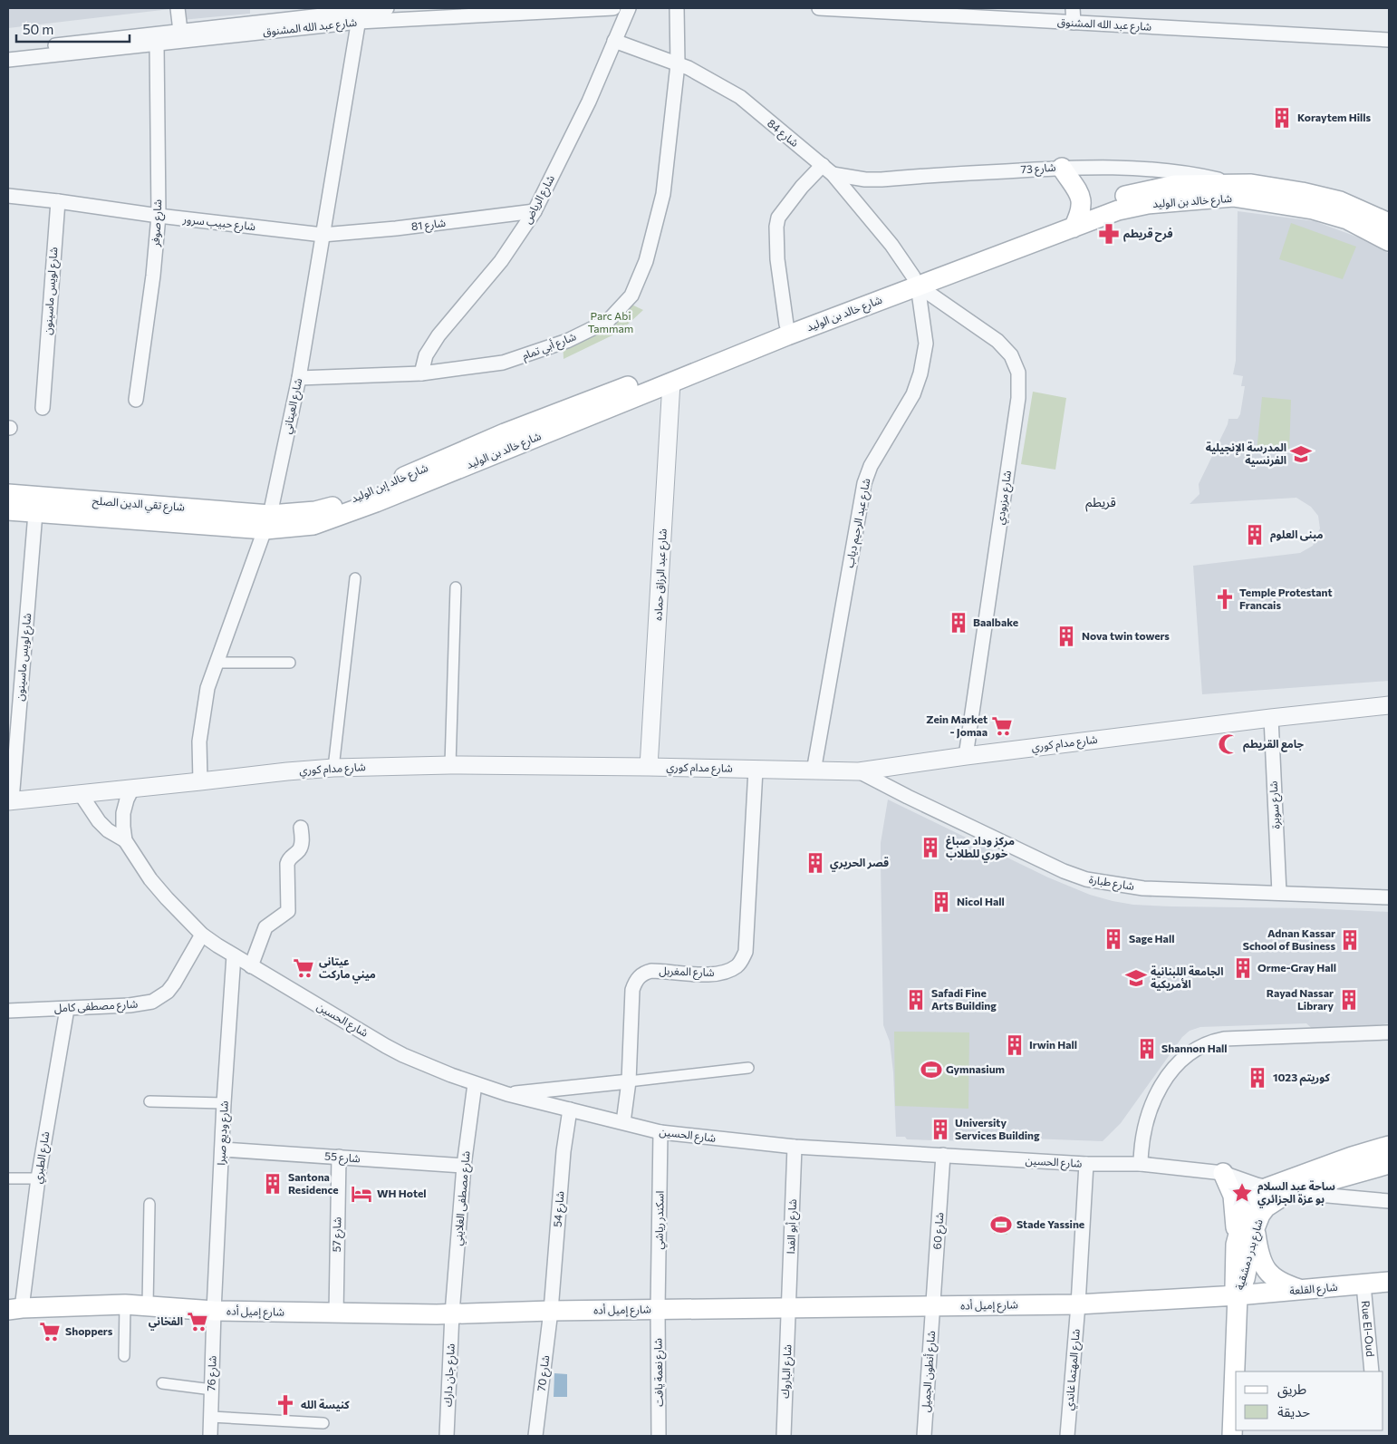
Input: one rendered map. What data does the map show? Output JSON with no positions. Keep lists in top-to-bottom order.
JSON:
{
  "streets": {
    "main road": [
      "شارع خالد بن الوليد",
      "شارع خالد إبن الوليد",
      "شارع تقي الدين الصلح",
      "شارع بدر دمشقية",
      "شارع القلعة",
      "شارع إميل أده"
    ],
    "street": [
      "شارع عبد الله المشنوق",
      "شارع 84",
      "شارع 73",
      "شارع الرياض",
      "شارع صوفر",
      "شارع حبيب سرور",
      "شارع 81",
      "شارع لويس ماسينون",
      "شارع أبي تمام",
      "شارع العيتاني",
      "شارع مزبودي",
      "شارع عبد الرحيم دياب",
      "شارع عبد الرزاق حماده",
      "شارع مدام كوري",
      "شارع سوبرة",
      "شارع طبارة",
      "شارع المغربل",
      "شارع مصطفى كامل",
      "شارع الحسين",
      "شارع وديع صبرا",
      "شارع الطبري",
      "شارع 55",
      "شارع مصطفى الغلايني",
      "شارع 54",
      "اسكندر رياشي",
      "شارع أبو الفدا",
      "شارع 60",
      "شارع 57",
      "Rue El-Oud",
      "شارع المهتما غاندي",
      "شارع الباروك",
      "شارع أنطون الجميل",
      "شارع نعمة يافت",
      "شارع 76",
      "شارع 70",
      "شارع جان دارك"
    ]
  },
  "crossings": [
    ["شارع عبد الله المشنوق", "شارع صوفر"],
    ["شارع عبد الله المشنوق", "شارع العيتاني"],
    ["شارع 84", "شارع 73"],
    ["شارع 84", "شارع الرياض"],
    ["شارع 84", "شارع خالد بن الوليد"],
    ["شارع 84", "شارع أبي تمام"],
    ["شارع 84", "شارع مزبودي"],
    ["شارع 84", "شارع عبد الرحيم دياب"],
    ["شارع 73", "شارع خالد بن الوليد"],
    ["شارع الرياض", "شارع 81"],
    ["شارع الرياض", "شارع أبي تمام"],
    ["شارع خالد بن الوليد", "شارع العيتاني"],
    ["شارع خالد بن الوليد", "شارع خالد إبن الوليد"],
    ["شارع خالد بن الوليد", "شارع مزبودي"],
    ["شارع خالد بن الوليد", "شارع تقي الدين الصلح"],
    ["شارع خالد بن الوليد", "شارع عبد الرحيم دياب"],
    ["شارع خالد بن الوليد", "شارع عبد الرزاق حماده"],
    ["شارع صوفر", "شارع حبيب سرور"],
    ["شارع حبيب سرور", "شارع 81"],
    ["شارع حبيب سرور", "شارع لويس ماسينون"],
    ["شارع حبيب سرور", "شارع العيتاني"],
    ["شارع 81", "شارع العيتاني"],
    ["شارع لويس ماسينون", "شارع تقي الدين الصلح"],
    ["شارع لويس ماسينون", "شارع مدام كوري"],
    ["شارع أبي تمام", "شارع العيتاني"],
    ["شارع العيتاني", "شارع خالد إبن الوليد"],
    ["شارع العيتاني", "شارع تقي الدين الصلح"],
    ["شارع العيتاني", "شارع مدام كوري"],
    ["شارع خالد إبن الوليد", "شارع تقي الدين الصلح"],
    ["شارع مزبودي", "شارع عبد الرحيم دياب"],
    ["شارع مزبودي", "شارع مدام كوري"],
    ["شارع عبد الرحيم دياب", "شارع مدام كوري"],
    ["شارع عبد الرزاق حماده", "شارع مدام كوري"],
    ["شارع مدام كوري", "شارع سوبرة"],
    ["شارع مدام كوري", "شارع طبارة"],
    ["شارع مدام كوري", "شارع المغربل"],
    ["شارع مدام كوري", "شارع الحسين"],
    ["شارع سوبرة", "شارع طبارة"],
    ["شارع المغربل", "شارع الحسين"],
    ["شارع مصطفى كامل", "شارع الحسين"],
    ["شارع مصطفى كامل", "شارع الطبري"],
    ["شارع الحسين", "شارع وديع صبرا"],
    ["شارع الحسين", "شارع مصطفى الغلايني"],
    ["شارع الحسين", "شارع 54"],
    ["شارع الحسين", "اسكندر رياشي"],
    ["شارع الحسين", "شارع أبو الفدا"],
    ["شارع الحسين", "شارع 60"],
    ["شارع الحسين", "شارع بدر دمشقية"],
    ["شارع الحسين", "شارع المهتما غاندي"],
    ["شارع وديع صبرا", "شارع 55"],
    ["شارع وديع صبرا", "شارع إميل أده"],
    ["شارع وديع صبرا", "شارع 76"],
    ["شارع الطبري", "شارع إميل أده"],
    ["شارع 55", "شارع مصطفى الغلايني"],
    ["شارع 55", "شارع 57"],
    ["شارع مصطفى الغلايني", "شارع إميل أده"],
    ["شارع مصطفى الغلايني", "شارع جان دارك"],
    ["شارع 54", "شارع إميل أده"],
    ["شارع 54", "شارع 70"],
    ["اسكندر رياشي", "شارع إميل أده"],
    ["اسكندر رياشي", "شارع نعمة يافت"],
    ["شارع أبو الفدا", "شارع إميل أده"],
    ["شارع أبو الفدا", "شارع الباروك"],
    ["شارع 60", "شارع إميل أده"],
    ["شارع 60", "شارع أنطون الجميل"],
    ["شارع 57", "شارع إميل أده"],
    ["شارع بدر دمشقية", "شارع القلعة"],
    ["شارع بدر دمشقية", "شارع إميل أده"],
    ["شارع القلعة", "شارع إميل أده"],
    ["شارع القلعة", "Rue El-Oud"],
    ["شارع إميل أده", "شارع المهتما غاندي"],
    ["شارع إميل أده", "شارع الباروك"],
    ["شارع إميل أده", "شارع أنطون الجميل"],
    ["شارع إميل أده", "شارع نعمة يافت"],
    ["شارع إميل أده", "شارع 76"],
    ["شارع إميل أده", "شارع 70"],
    ["شارع إميل أده", "شارع جان دارك"]
  ],
  "districts": ["قريطم"],
  "parks": ["Parc Abi Tammam"],
  "places": {
    "building": [
      "Koraytem Hills",
      "مبنى العلوم",
      "Baalbake",
      "Nova twin towers",
      "مركز وداد صباغ خوري للطلاب",
      "قصر الحريري",
      "Nicol Hall",
      "Sage Hall",
      "Adnan Kassar School of Business",
      "Orme-Gray Hall",
      "Safadi Fine Arts Building",
      "Rayad Nassar Library",
      "Irwin Hall",
      "Shannon Hall",
      "كوريتم 1023",
      "University Services Building",
      "Santona Residence"
    ],
    "pharmacy": ["فرح قريطم"],
    "school or university": ["المدرسة الإنجيلية الفرنسية", "الجامعة اللبنانية الأمريكية"],
    "church": ["Temple Protestant Francais", "كنيسة الله"],
    "supermarket": [
      "Zein Market - Jomaa",
      "عيتاني ميني ماركت",
      "الفخاني",
      "Shoppers"
    ],
    "mosque": ["جامع القريطم"],
    "sports": ["Gymnasium", "Stade Yassine"],
    "place": ["ساحة عبد السلام بو عزة الجزائري"],
    "hotel": ["WH Hotel"]
  },
  "legend": ["طريق", "حديقة"],
  "scale_bar": "50 m"
}
